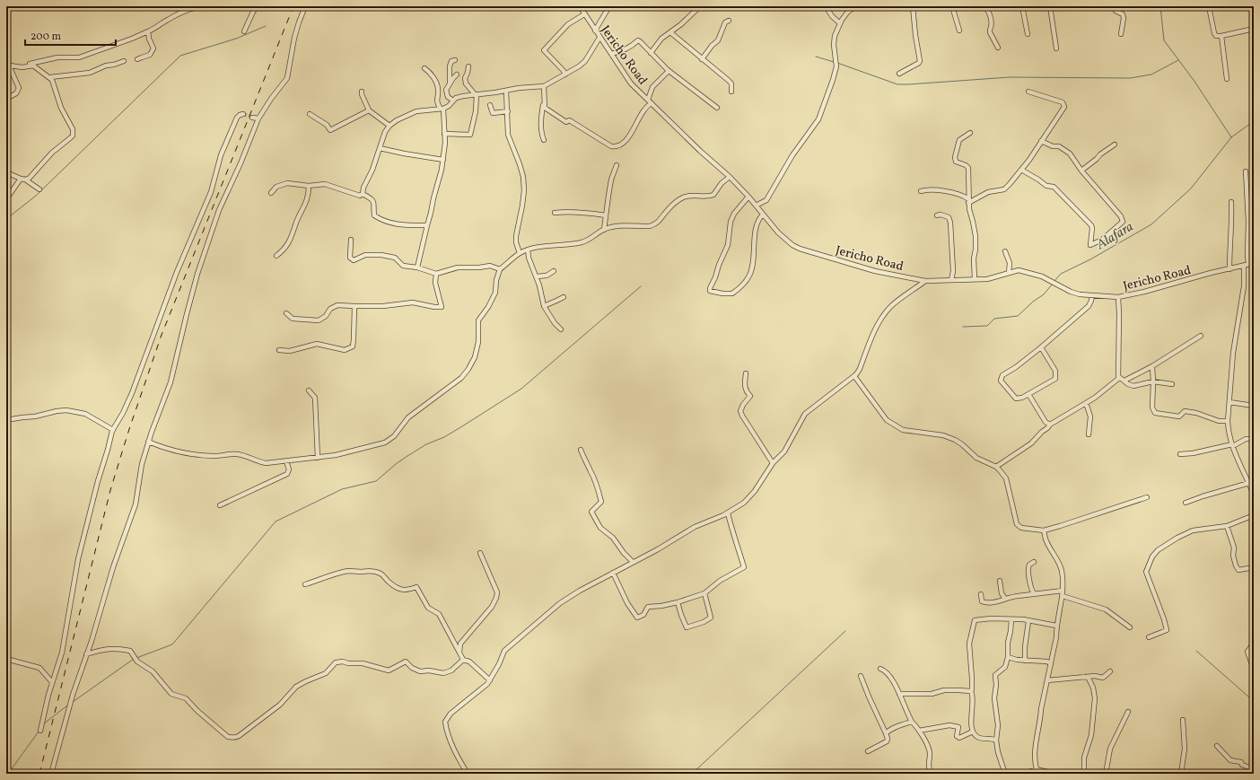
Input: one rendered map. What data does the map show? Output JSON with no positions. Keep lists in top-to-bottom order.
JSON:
{
  "streets": {
    "street": ["Jericho Road"]
  },
  "water": ["Alafara"],
  "scale_bar": "200 m"
}
